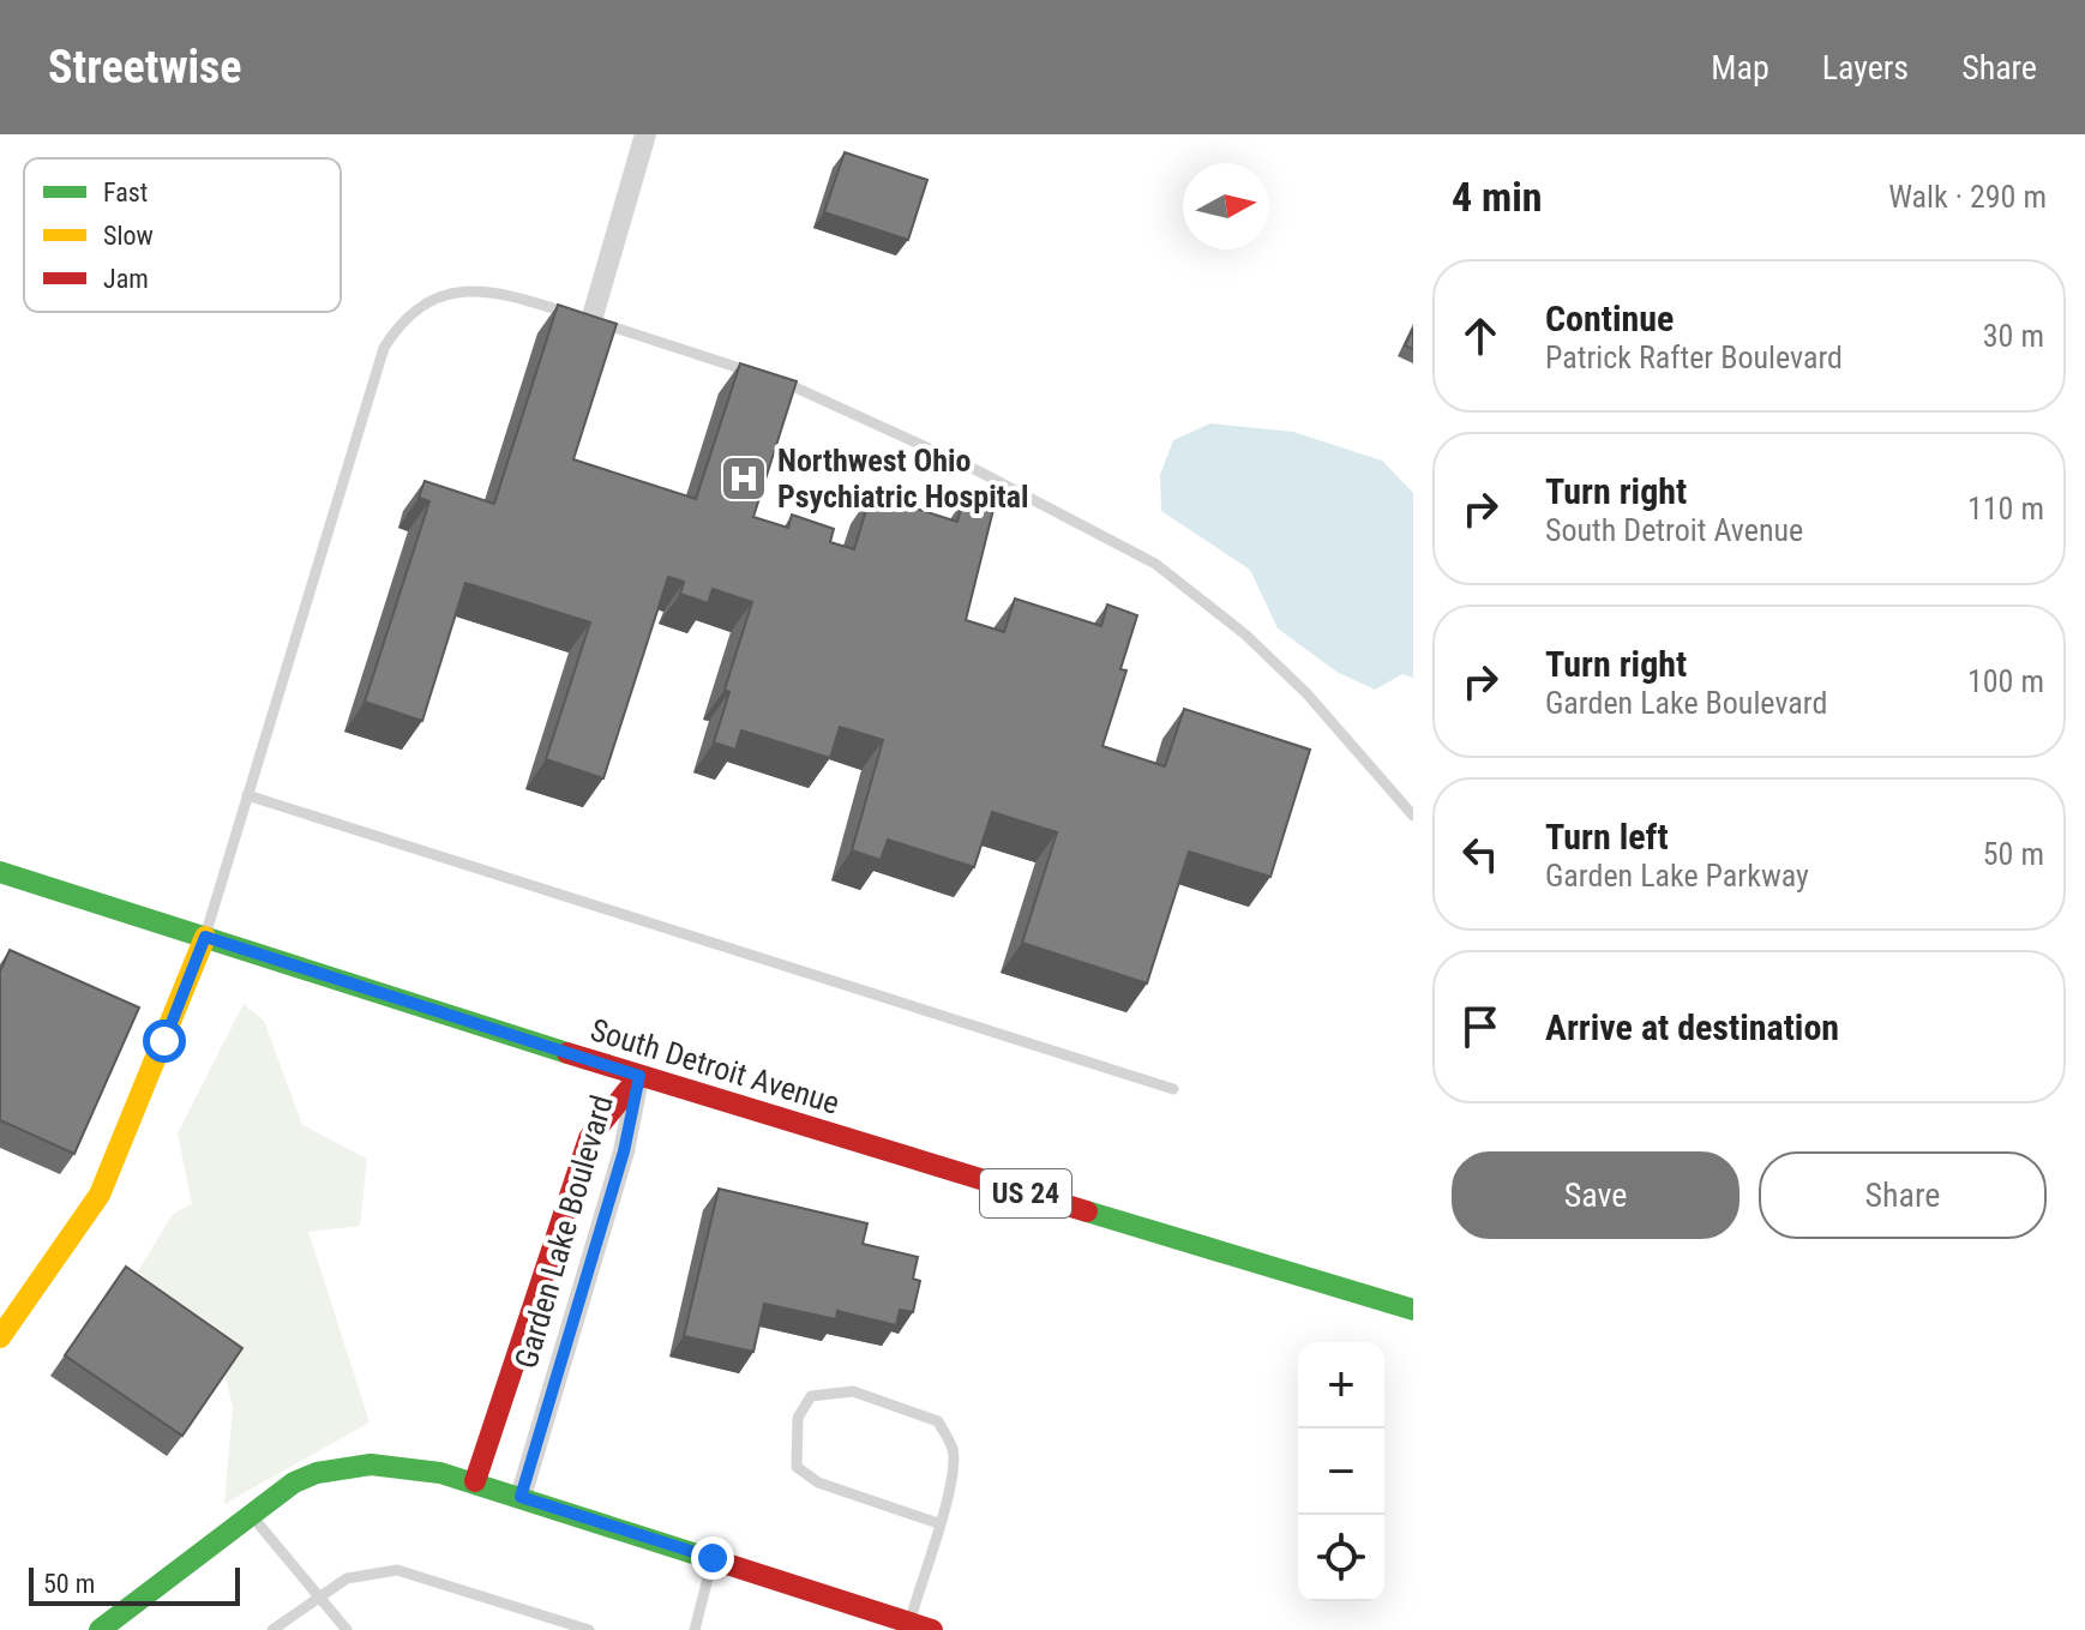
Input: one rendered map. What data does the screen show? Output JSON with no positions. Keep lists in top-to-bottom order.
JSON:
{
  "streets": {
    "street": ["South Detroit Avenue", "US 24", "Garden Lake Boulevard"]
  },
  "crossings": [
    ["South Detroit Avenue", "Garden Lake Boulevard"]
  ],
  "places": {
    "hospital": ["Northwest Ohio Psychiatric Hospital"]
  },
  "legend": ["Fast", "Slow", "Jam"],
  "scale_bar": "50 m",
  "north": "right",
  "page": {
    "header": "Streetwise",
    "nav": ["Map", "Layers", "Share"],
    "heading": ["4 min", "Walk · 290 m"],
    "list": [
      ["Continue", "Patrick Rafter Boulevard", "30 m"],
      ["Turn right", "South Detroit Avenue", "110 m"],
      ["Turn right", "Garden Lake Boulevard", "100 m"],
      ["Turn left", "Garden Lake Parkway", "50 m"],
      "Arrive at destination"
    ],
    "buttons": ["Save", "Share"],
    "map_buttons": ["+", "−"],
    "scale": "50 m"
  }
}
